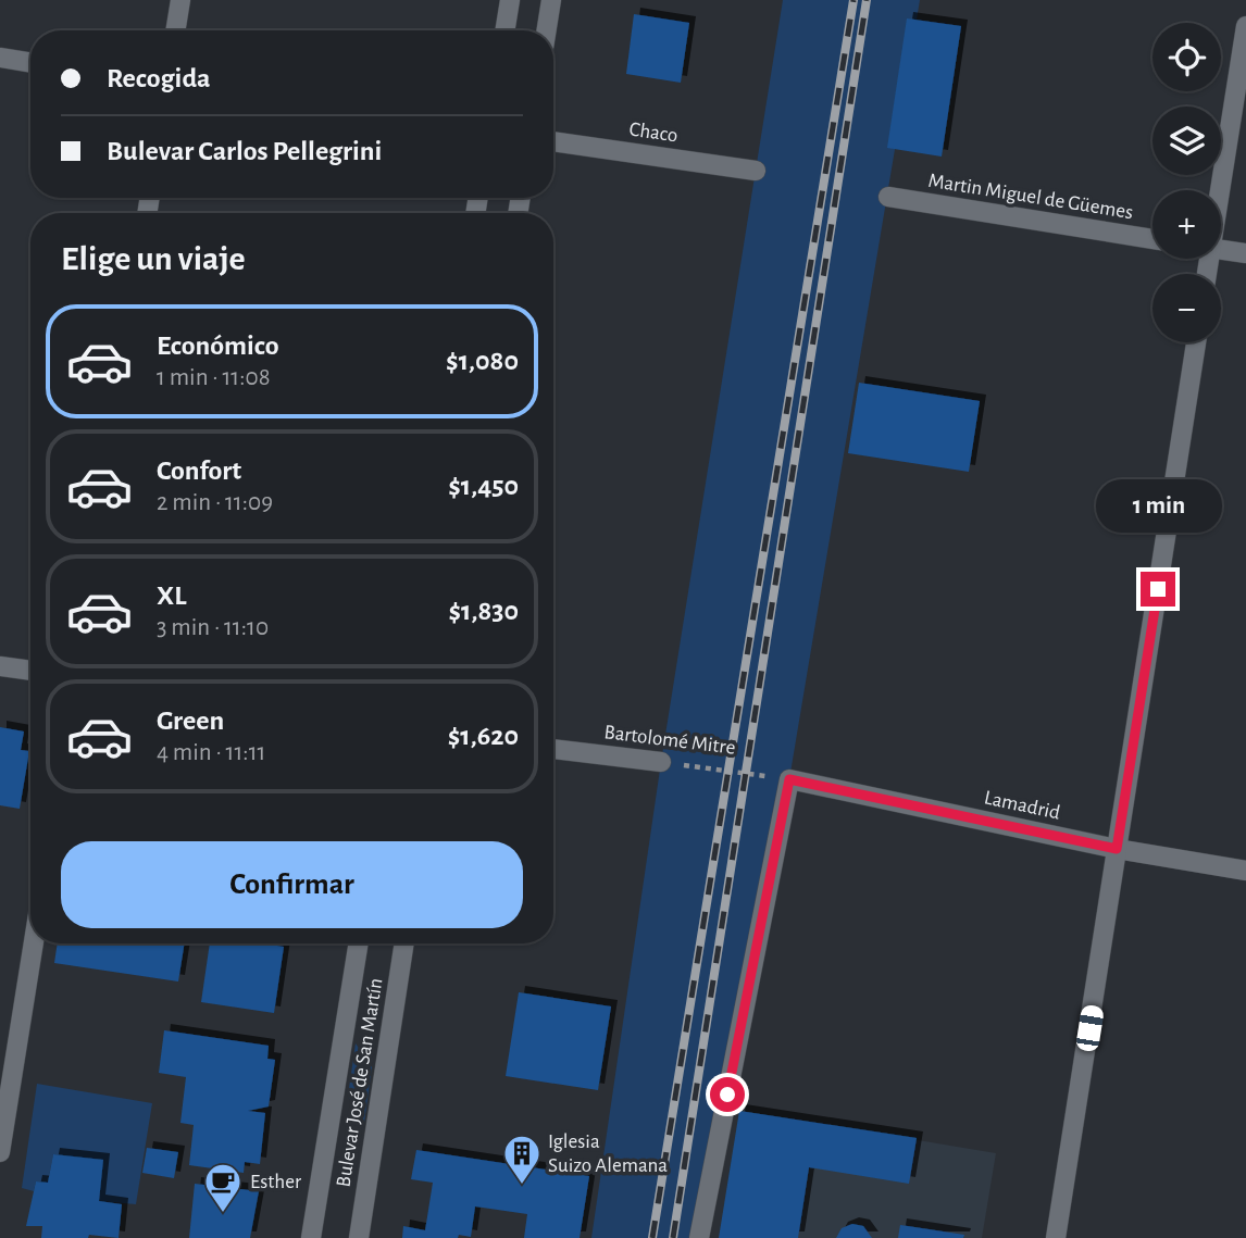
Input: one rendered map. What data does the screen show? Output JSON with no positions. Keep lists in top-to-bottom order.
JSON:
{
  "streets": {
    "street": [
      "Chaco",
      "Martin Miguel de Güemes",
      "Bartolomé Mitre",
      "Lamadrid",
      "Bulevar José de San Martín"
    ]
  },
  "crossings": [
    ["Bartolomé Mitre", "Lamadrid"]
  ],
  "places": {
    "building": ["Iglesia Suizo Alemana"],
    "cafe": ["Esther"]
  },
  "page": {
    "map_buttons": ["+", "−"],
    "banner": ["Recogida", "Bulevar Carlos Pellegrini"],
    "heading": "Elige un viaje",
    "list": [
      {
        "name": "Económico",
        "note": "1 min · 11:08",
        "value": "$1,080"
      },
      {
        "name": "Confort",
        "note": "2 min · 11:09",
        "value": "$1,450"
      },
      {
        "name": "XL",
        "note": "3 min · 11:10",
        "value": "$1,830"
      },
      {
        "name": "Green",
        "note": "4 min · 11:11",
        "value": "$1,620"
      }
    ],
    "bubble": "1 min",
    "buttons": "Confirmar"
  }
}
